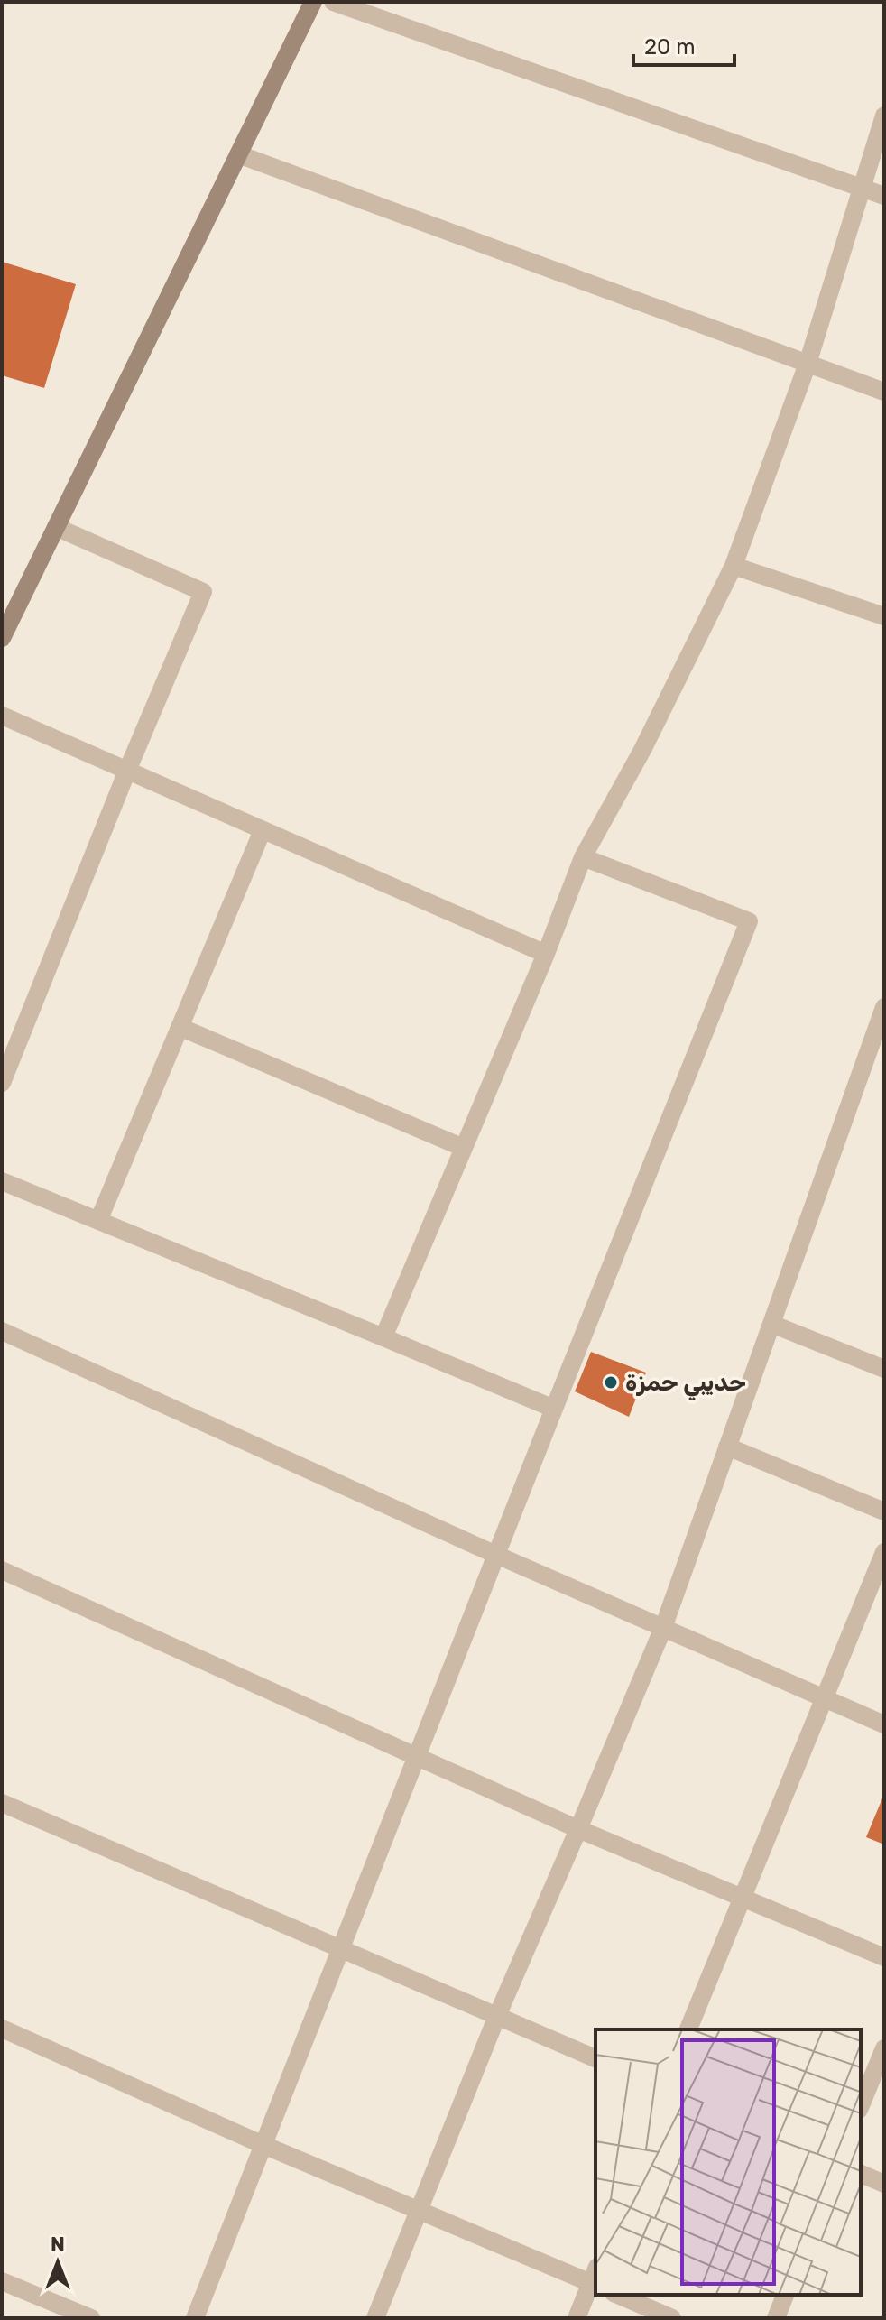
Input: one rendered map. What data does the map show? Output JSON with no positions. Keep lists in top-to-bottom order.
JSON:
{
  "places": ["حديبي حمزة"],
  "scale_bar": "20 m",
  "north": "top"
}
